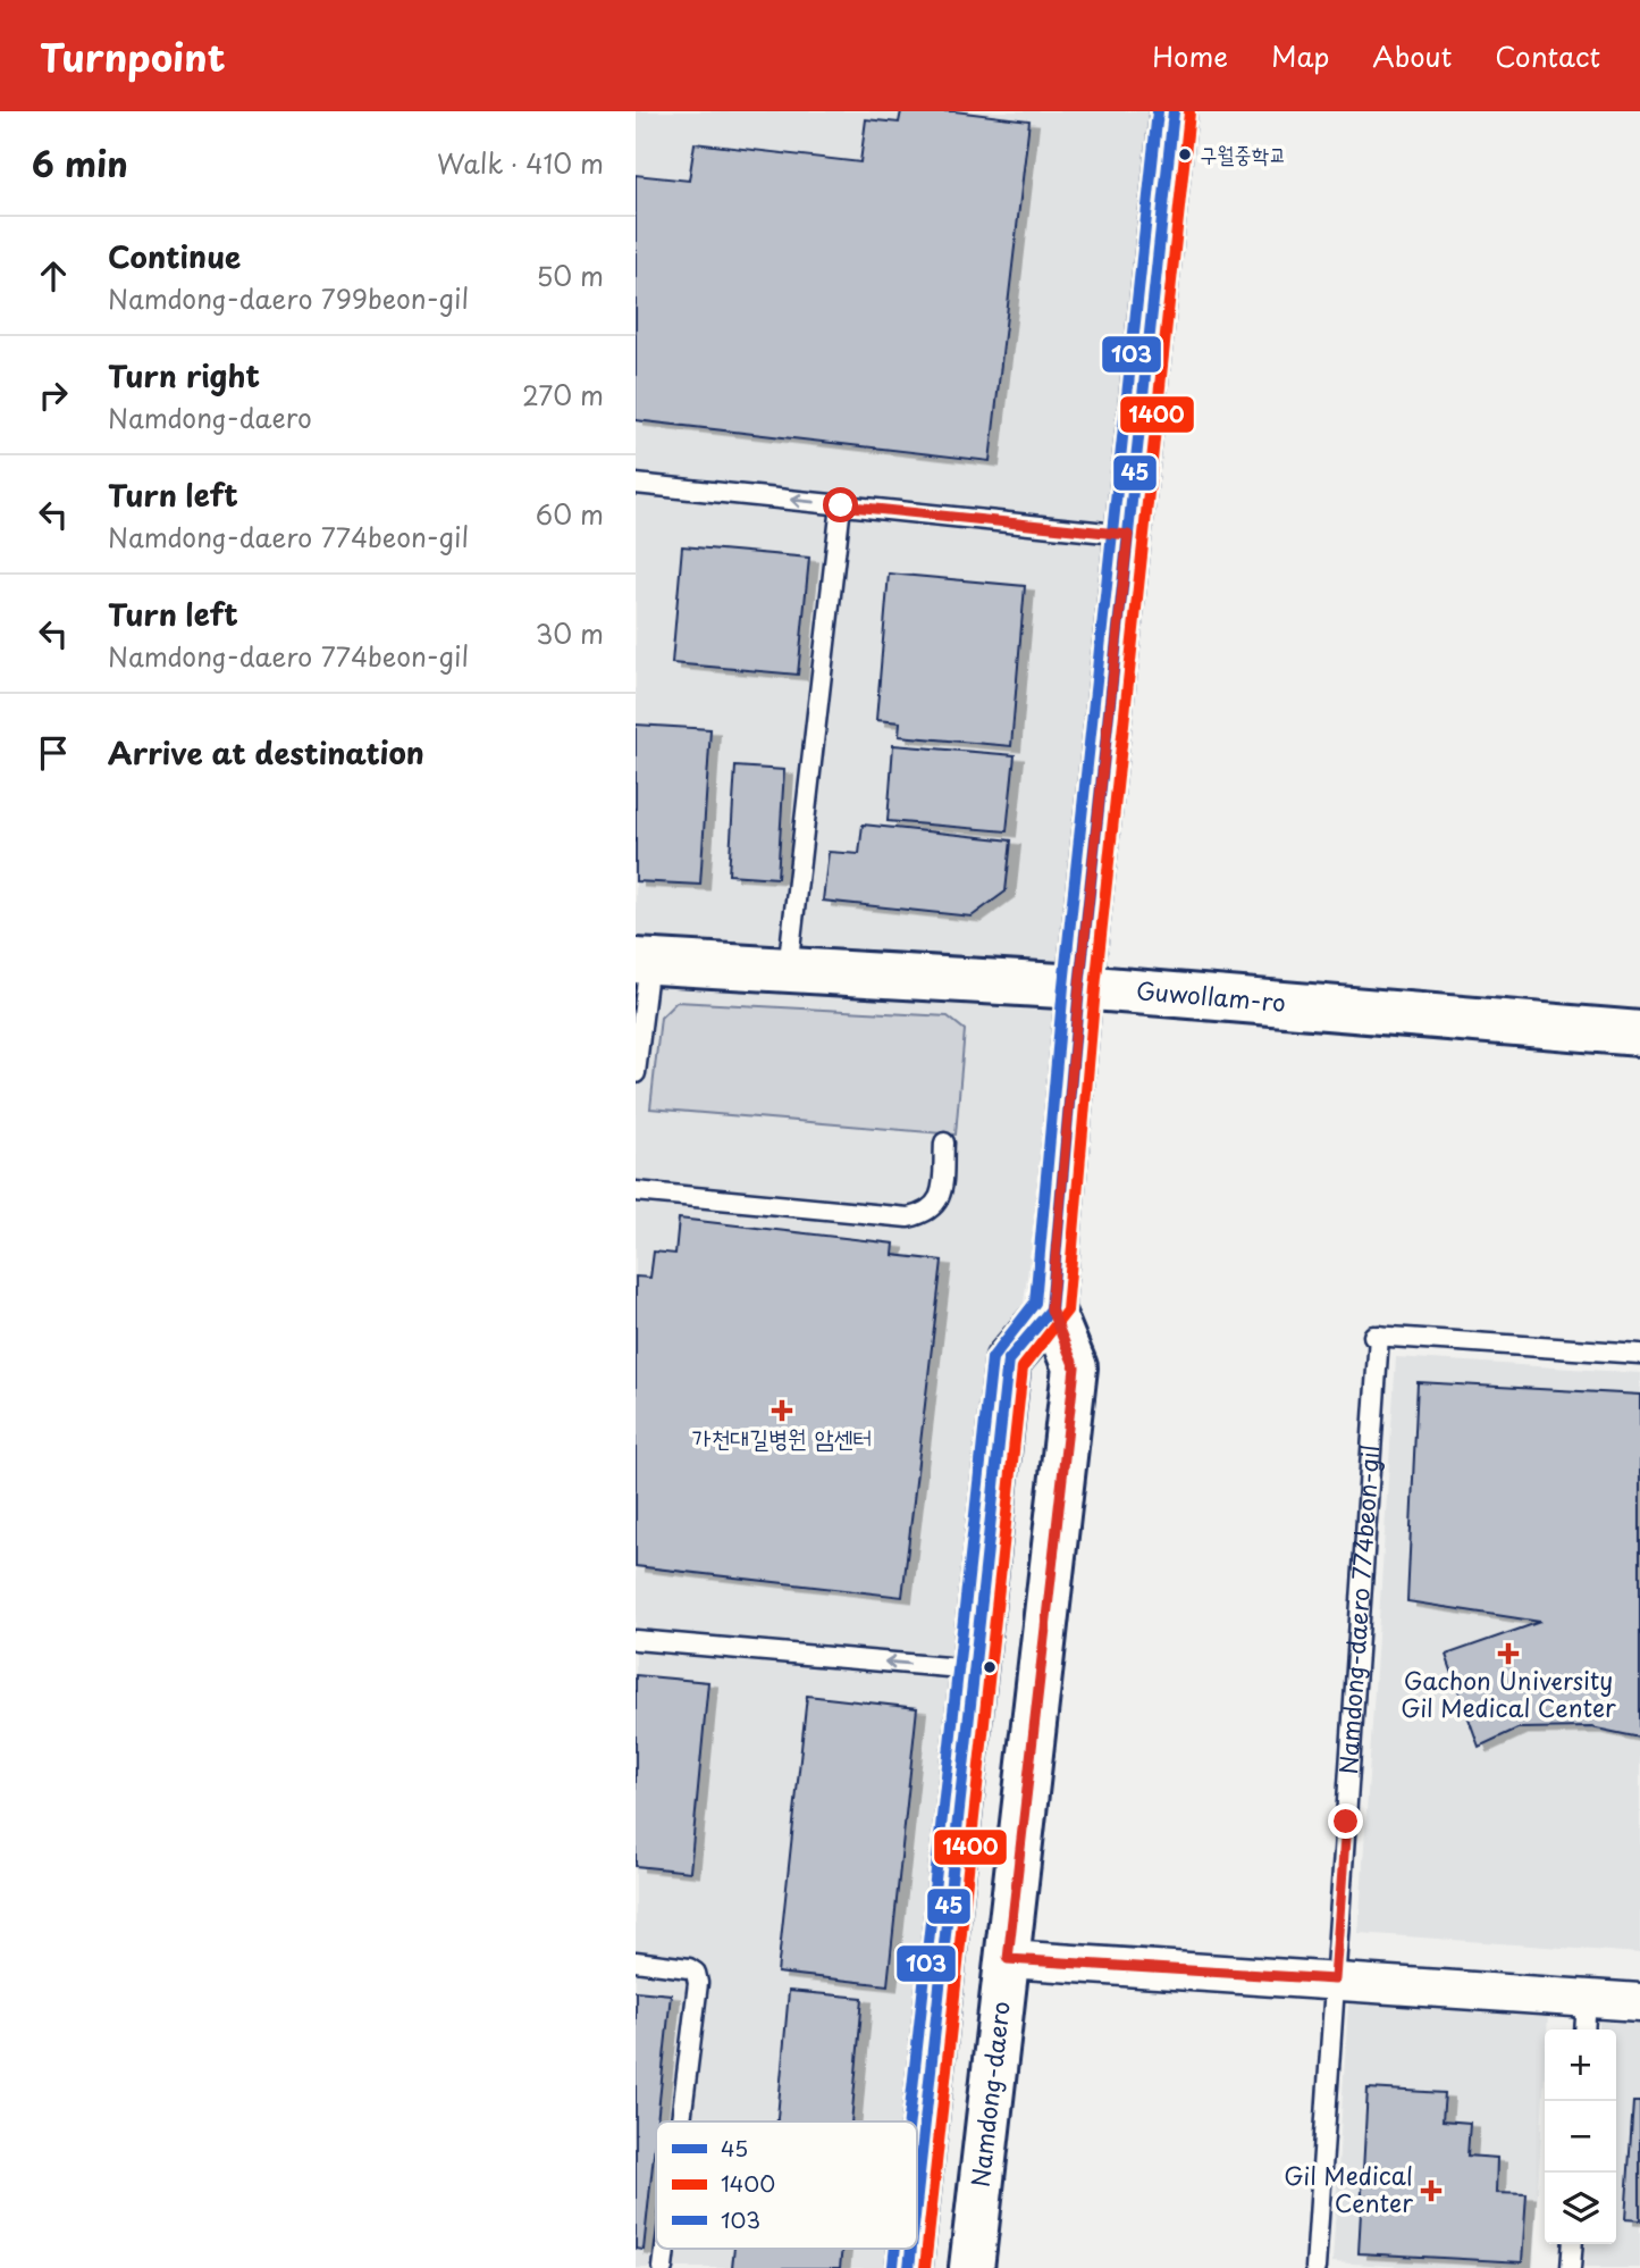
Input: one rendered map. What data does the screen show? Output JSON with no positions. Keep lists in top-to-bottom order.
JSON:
{
  "streets": {
    "main road": ["Guwollam-ro", "Namdong-daero"],
    "lane": ["Namdong-daero 774beon-gil"]
  },
  "crossings": [
    ["Guwollam-ro", "Namdong-daero"]
  ],
  "places": {
    "other": ["구월중학교"],
    "health": ["가천대길병원 암센터", "Gachon University Gil Medical Center", "Gil Medical Center"]
  },
  "lines": ["transit line 45", "transit line 103", "transit line 1400"],
  "legend": ["45", "1400", "103"],
  "page": {
    "header": "Turnpoint",
    "nav": [
      "Home",
      "Map",
      "About",
      "Contact"
    ],
    "heading": ["6 min", "Walk · 410 m"],
    "list": [
      ["Continue", "Namdong-daero 799beon-gil", "50 m"],
      ["Turn right", "Namdong-daero", "270 m"],
      ["Turn left", "Namdong-daero 774beon-gil", "60 m"],
      ["Turn left", "Namdong-daero 774beon-gil", "30 m"],
      "Arrive at destination"
    ],
    "map_buttons": ["+", "−"]
  }
}
